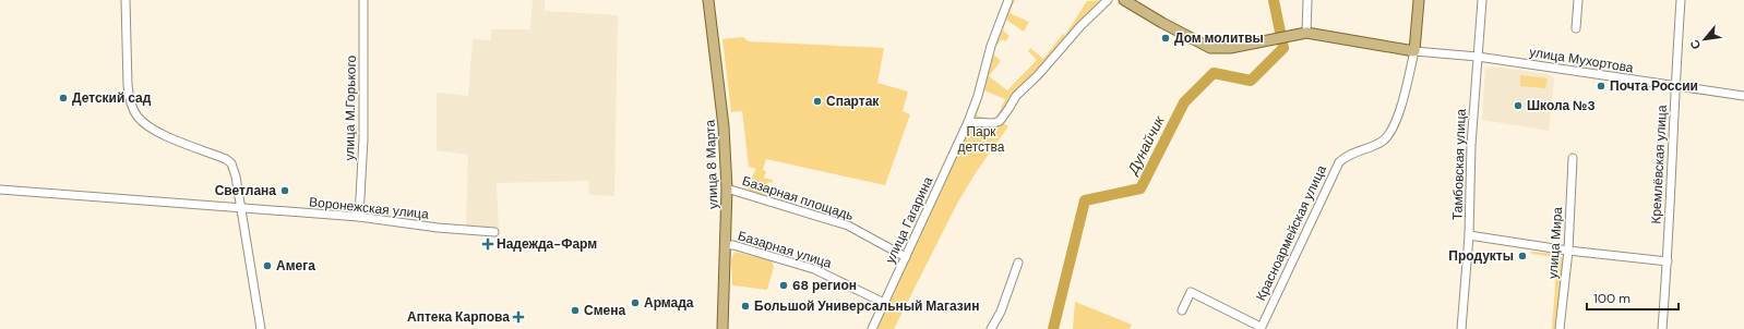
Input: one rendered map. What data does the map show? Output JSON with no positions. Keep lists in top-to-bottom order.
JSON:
{
  "streets": {
    "main road": ["улица 8 Марта", "Красноармейская улица"],
    "street": [
      "улица Мухортова",
      "улица М.Горького",
      "Тамбовская улица",
      "Кремлёвская улица",
      "Базарная площадь",
      "Воронежская улица",
      "улица Гагарина",
      "улица Мира",
      "Базарная улица"
    ]
  },
  "crossings": [
    ["улица Мухортова", "Тамбовская улица"],
    ["улица Мухортова", "Кремлёвская улица"],
    ["улица Мухортова", "Красноармейская улица"],
    ["улица М.Горького", "Воронежская улица"],
    ["улица 8 Марта", "Базарная площадь"],
    ["улица 8 Марта", "Базарная улица"],
    ["Базарная площадь", "улица Гагарина"],
    ["улица Гагарина", "Базарная улица"]
  ],
  "water": ["Дунайчик"],
  "parks": ["Парк детства"],
  "places": {
    "other": [
      "Дом молитвы",
      "Почта России",
      "Детский сад",
      "Спартак",
      "Школа №3",
      "Светлана",
      "Продукты",
      "Амега",
      "68 регион",
      "Армада",
      "Большой Универсальный Магазин",
      "Смена"
    ],
    "health": ["Надежда-Фарм", "Аптека Карпова"]
  },
  "scale_bar": "100 m",
  "north": "bottom left"
}
